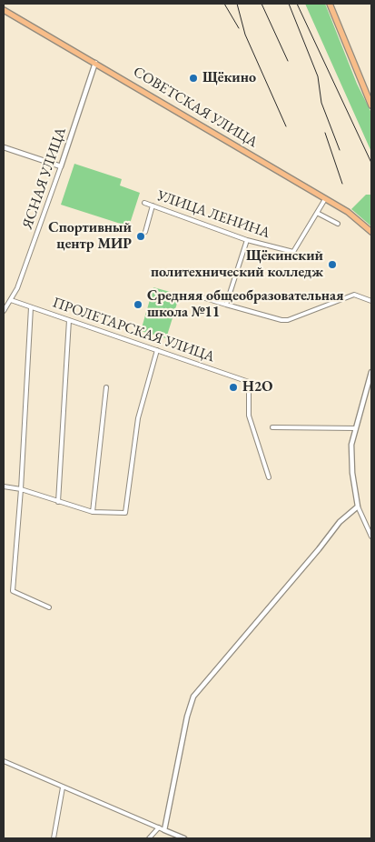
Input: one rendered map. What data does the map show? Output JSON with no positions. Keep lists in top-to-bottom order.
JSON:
{
  "streets": {
    "main road": ["СОВЕТСКАЯ УЛИЦА"],
    "street": ["ЯСНАЯ УЛИЦА", "УЛИЦА ЛЕНИНА", "ПРОЛЕТАРСКАЯ УЛИЦА"]
  },
  "crossings": [
    ["СОВЕТСКАЯ УЛИЦА", "ЯСНАЯ УЛИЦА"],
    ["СОВЕТСКАЯ УЛИЦА", "УЛИЦА ЛЕНИНА"],
    ["ЯСНАЯ УЛИЦА", "ПРОЛЕТАРСКАЯ УЛИЦА"]
  ],
  "places": [
    "Щёкино",
    "Спортивный центр МИР",
    "Щёкинский политехнический колледж",
    "Средняя общеобразовательная школа №11",
    "Н2О"
  ]
}
